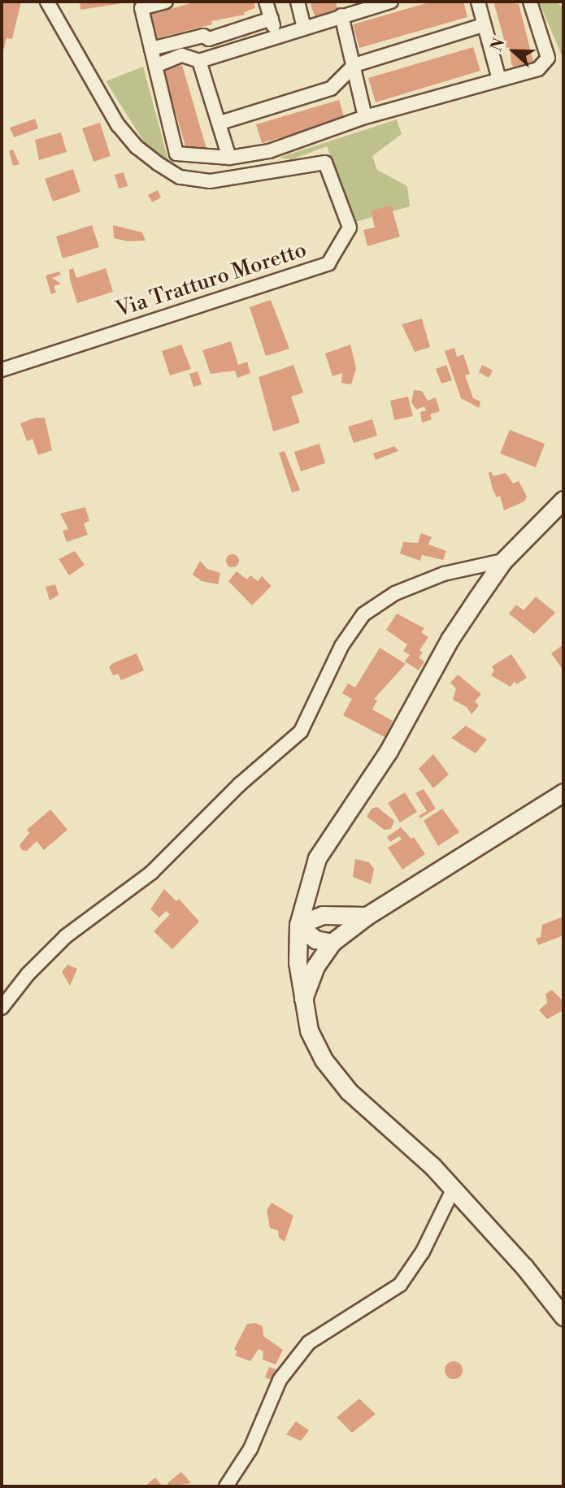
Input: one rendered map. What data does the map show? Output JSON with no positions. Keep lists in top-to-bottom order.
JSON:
{
  "streets": {
    "street": ["Via Tratturo Moretto"]
  },
  "north": "left"
}
